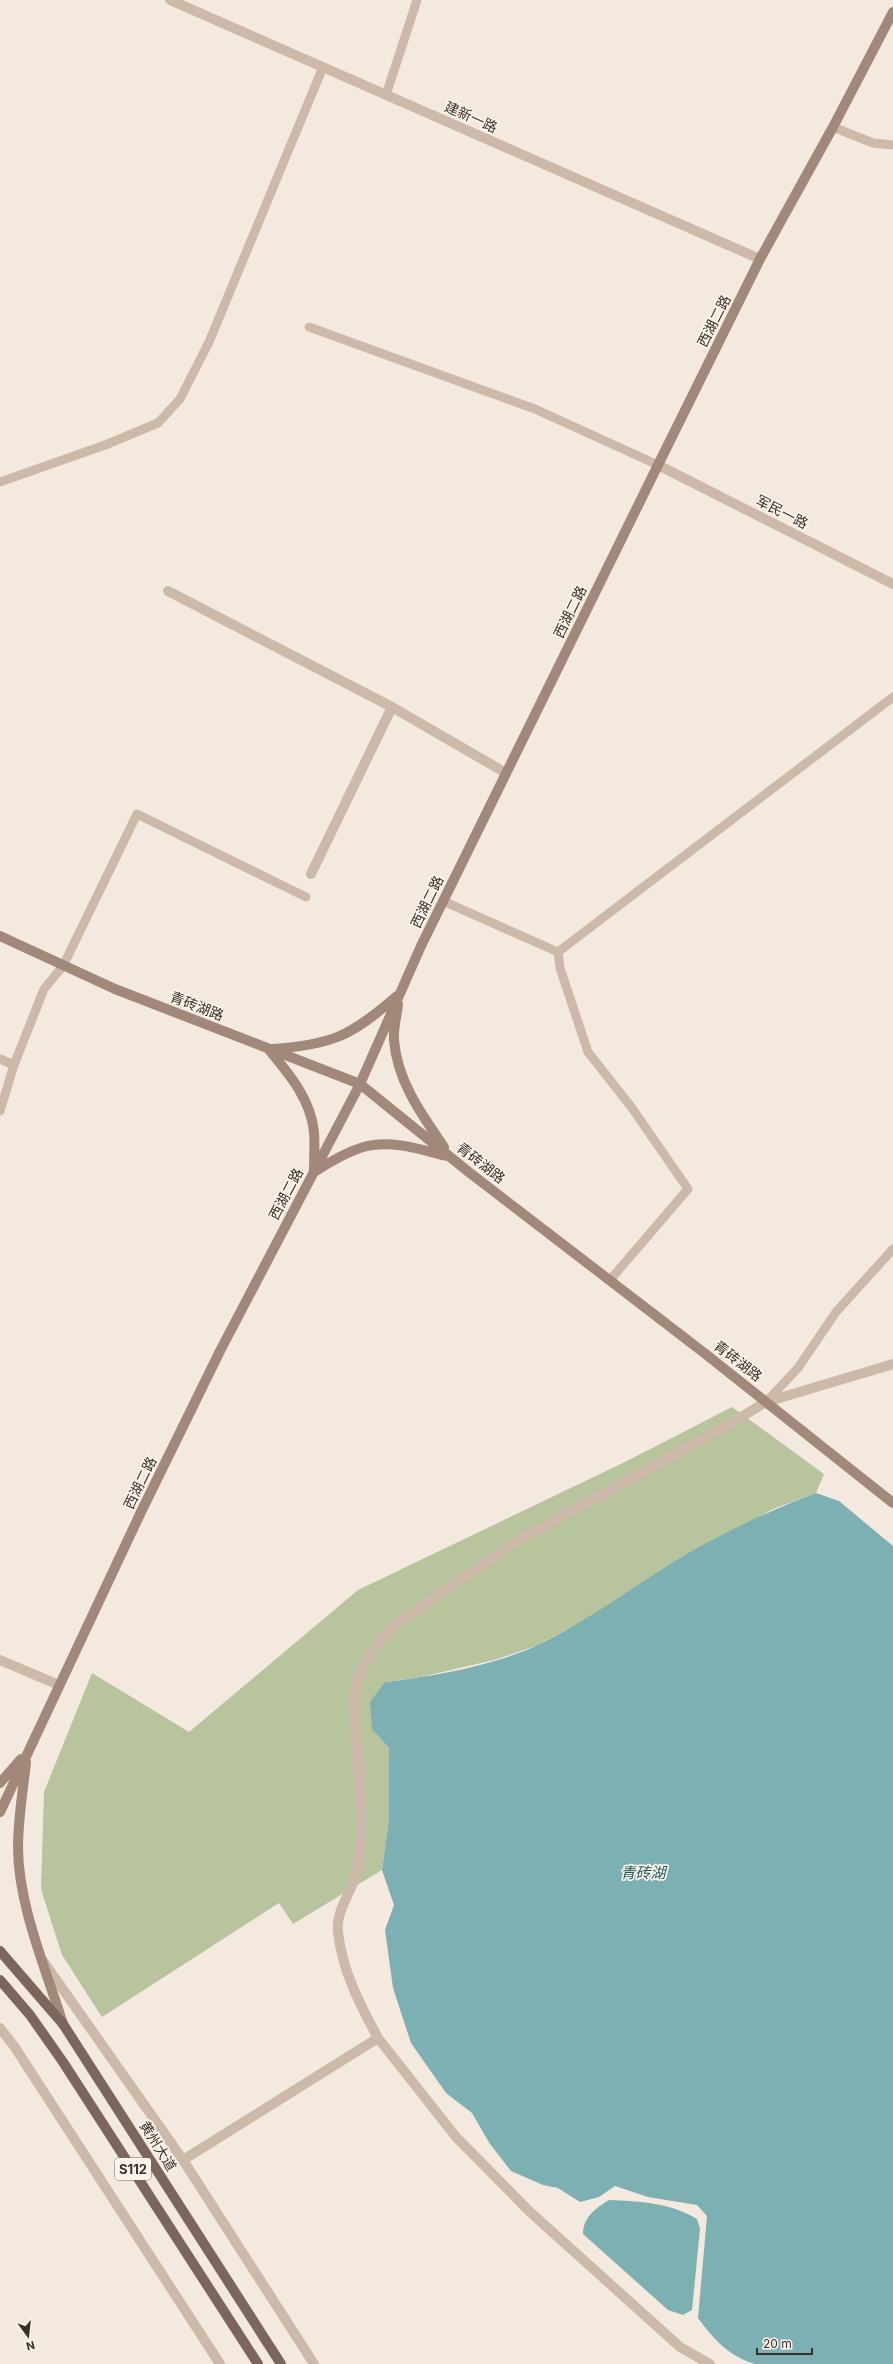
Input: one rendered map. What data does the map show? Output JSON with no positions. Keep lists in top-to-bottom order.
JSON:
{
  "streets": {
    "main road": [
      "西湖二路",
      "青砖湖路",
      "黄州大道",
      "S112"
    ],
    "street": ["建新一路", "军民一路"]
  },
  "crossings": [
    ["建新一路", "西湖二路"],
    ["西湖二路", "军民一路"],
    ["西湖二路", "青砖湖路"]
  ],
  "water": ["青砖湖"],
  "scale_bar": "20 m",
  "north": "bottom"
}
